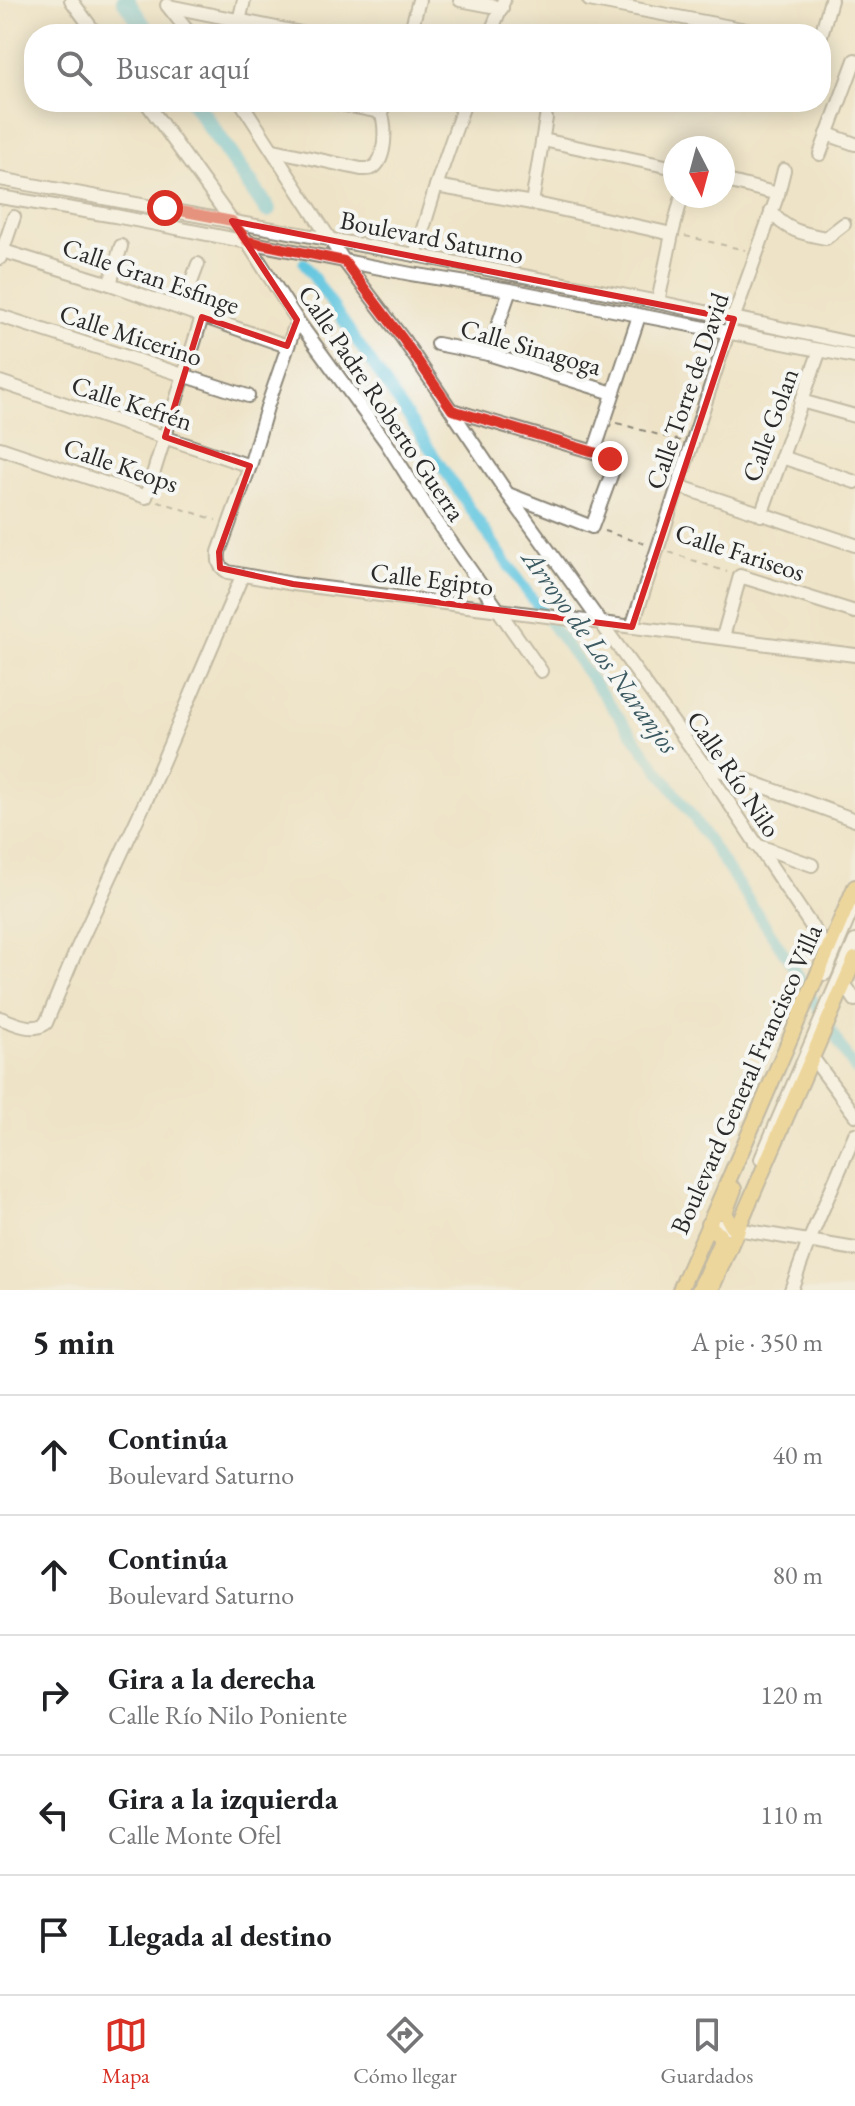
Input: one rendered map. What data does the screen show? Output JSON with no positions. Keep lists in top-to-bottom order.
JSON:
{
  "streets": {
    "main road": ["Boulevard General Francisco Villa"],
    "street": [
      "Boulevard Saturno",
      "Calle Gran Esfinge",
      "Calle Micerino",
      "Calle Sinagoga",
      "Calle Torre de David",
      "Calle Kefrén",
      "Calle Padre Roberto Guerra",
      "Calle Golan",
      "Calle Keops",
      "Calle Fariseos",
      "Calle Egipto",
      "Calle Río Nilo"
    ]
  },
  "crossings": [
    ["Boulevard Saturno", "Calle Torre de David"],
    ["Boulevard Saturno", "Calle Padre Roberto Guerra"],
    ["Boulevard Saturno", "Calle Golan"],
    ["Boulevard Saturno", "Calle Río Nilo"],
    ["Calle Torre de David", "Calle Fariseos"],
    ["Calle Torre de David", "Calle Egipto"],
    ["Calle Padre Roberto Guerra", "Calle Egipto"],
    ["Calle Egipto", "Calle Río Nilo"],
    ["Calle Río Nilo", "Boulevard General Francisco Villa"]
  ],
  "water": ["Arroyo de Los Naranjos"],
  "north": "bottom",
  "page": {
    "search": "Buscar aquí",
    "heading": ["5 min", "A pie · 350 m"],
    "list": [
      ["Continúa", "Boulevard Saturno", "40 m"],
      ["Continúa", "Boulevard Saturno", "80 m"],
      ["Gira a la derecha", "Calle Río Nilo Poniente", "120 m"],
      ["Gira a la izquierda", "Calle Monte Ofel", "110 m"],
      "Llegada al destino"
    ],
    "nav": ["Mapa", "Cómo llegar", "Guardados"]
  }
}
